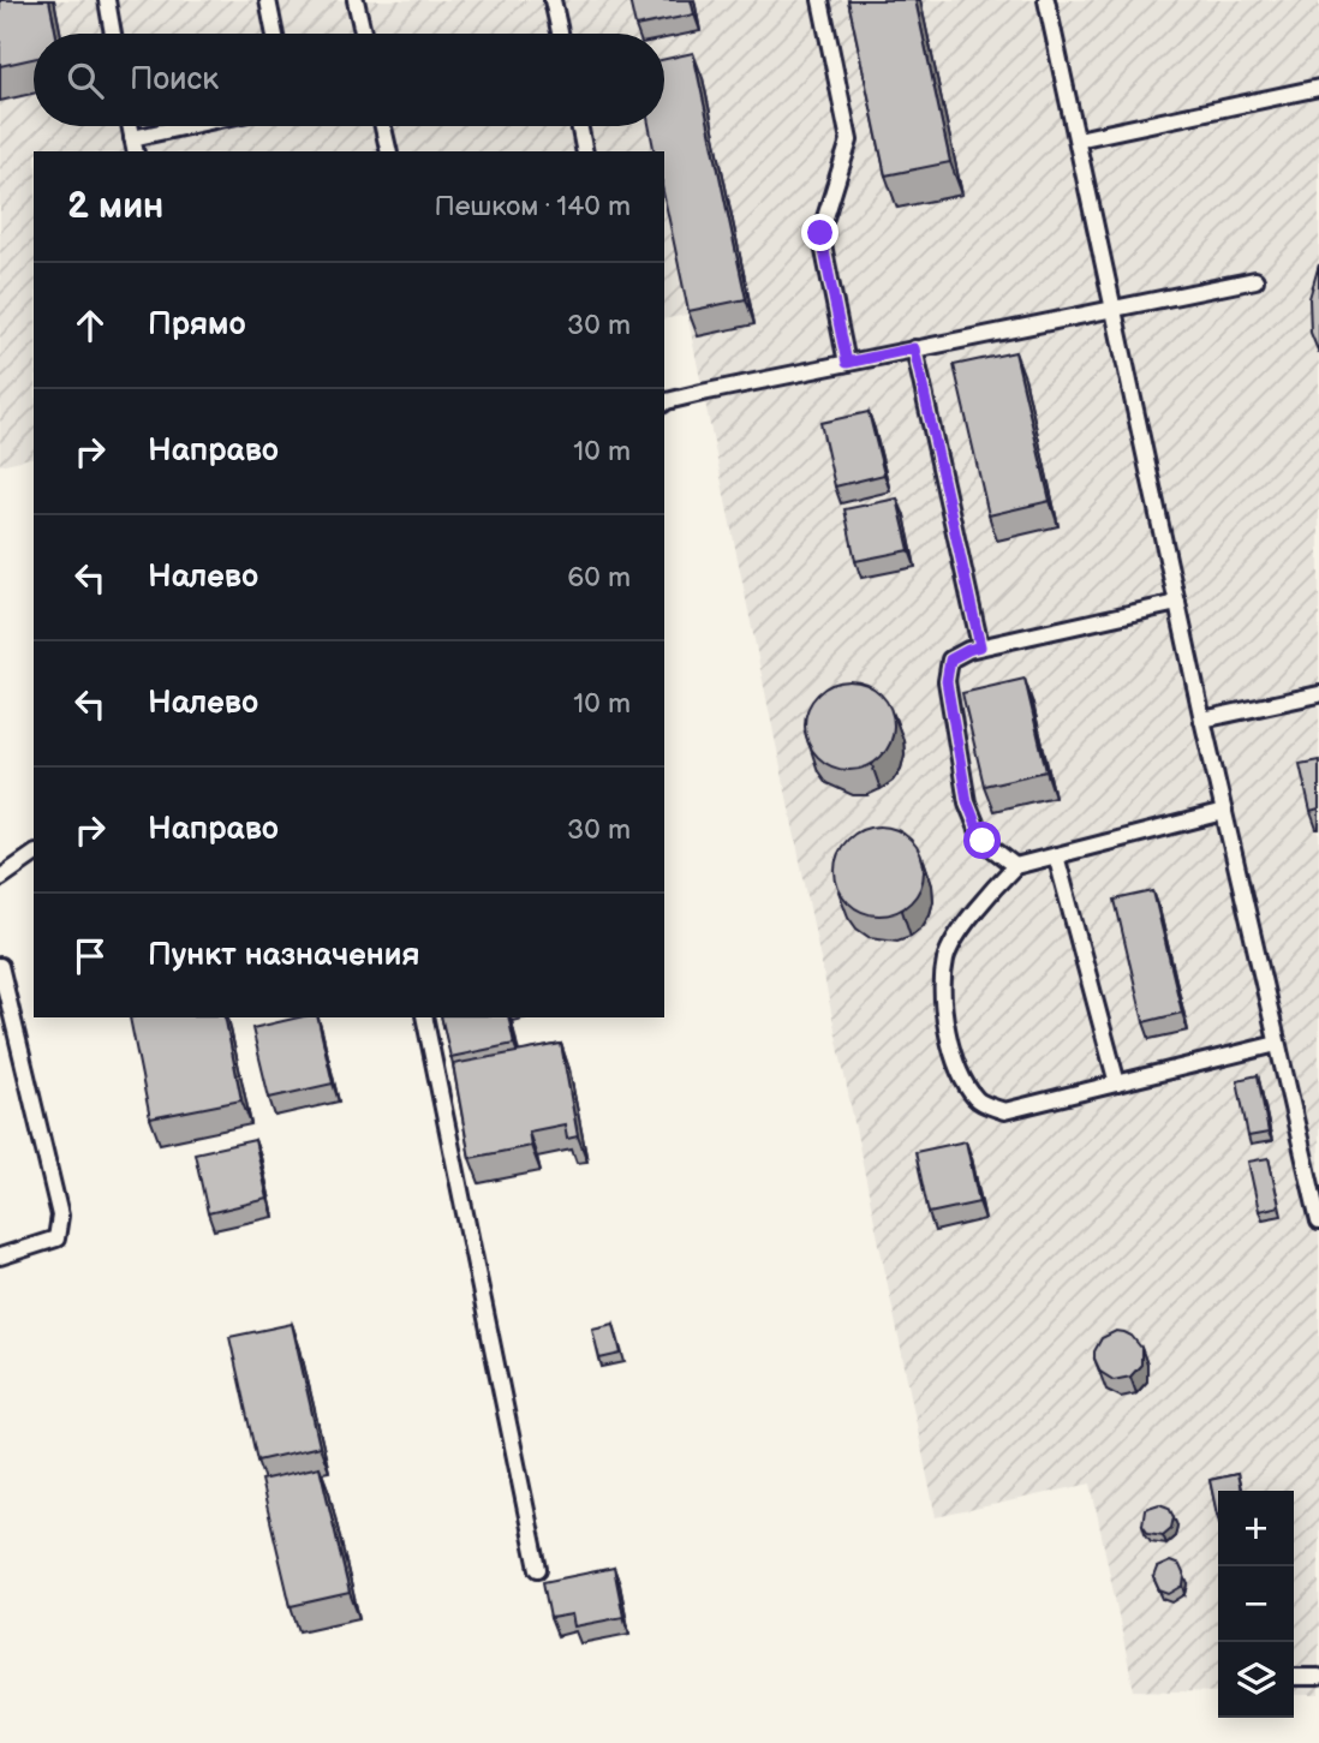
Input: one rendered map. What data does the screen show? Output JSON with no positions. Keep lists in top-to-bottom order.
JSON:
{
  "page": {
    "search": "Поиск",
    "heading": ["2 мин", "Пешком · 140 m"],
    "list": [
      ["Прямо", "30 m"],
      ["Направо", "10 m"],
      ["Налево", "60 m"],
      ["Налево", "10 m"],
      ["Направо", "30 m"],
      "Пункт назначения"
    ],
    "map_buttons": ["+", "−"]
  }
}
